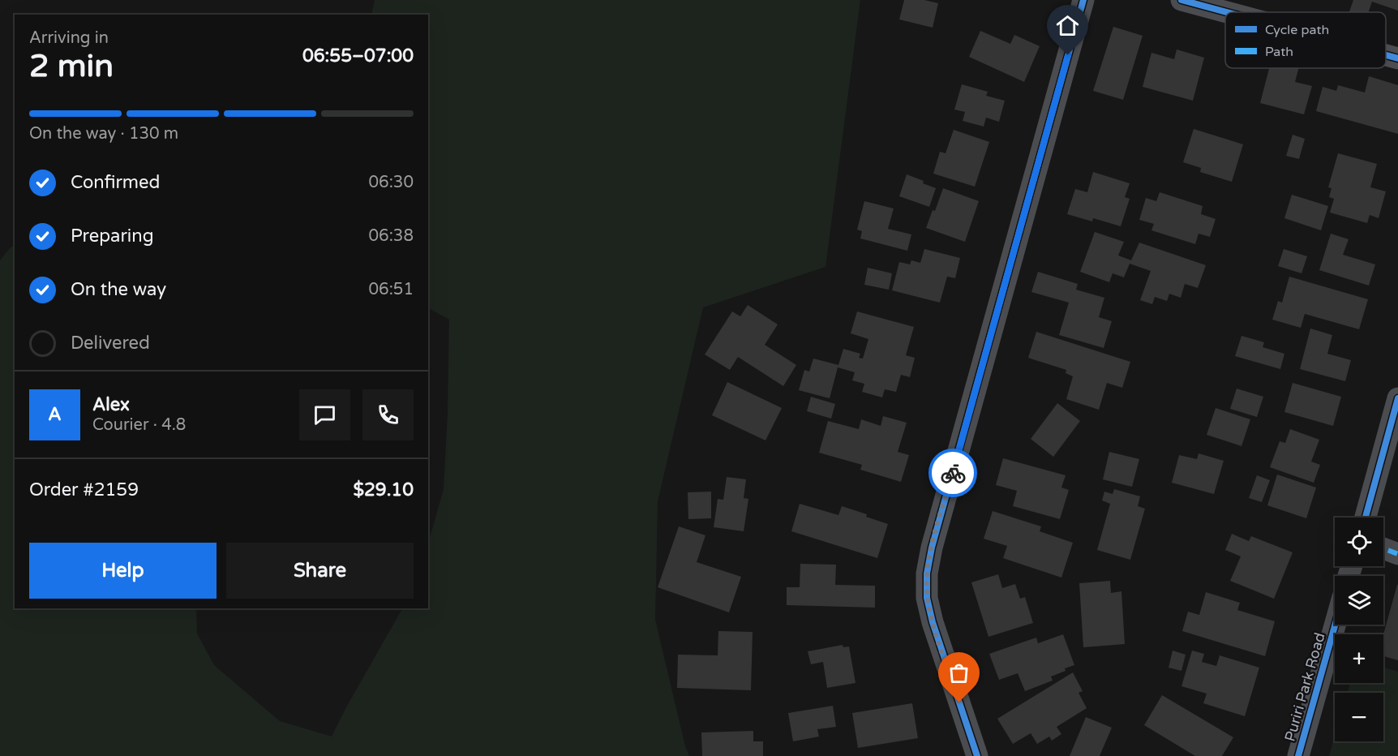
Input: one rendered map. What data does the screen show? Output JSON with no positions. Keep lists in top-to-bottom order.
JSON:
{
  "streets": {
    "street": ["Puriri Park Road"]
  },
  "legend": ["Cycle path", "Path"],
  "page": {
    "heading": ["2 min", "Arriving in", "06:55–07:00"],
    "panel": [
      "Alex",
      "Courier · 4.8",
      "Order #2159",
      "$29.10"
    ],
    "bar": "On the way · 130 m",
    "list": [
      ["Confirmed", "06:30"],
      ["Preparing", "06:38"],
      ["On the way", "06:51"],
      "Delivered"
    ],
    "round": "A",
    "map_buttons": ["+", "−"],
    "buttons": ["Help", "Share"]
  }
}
